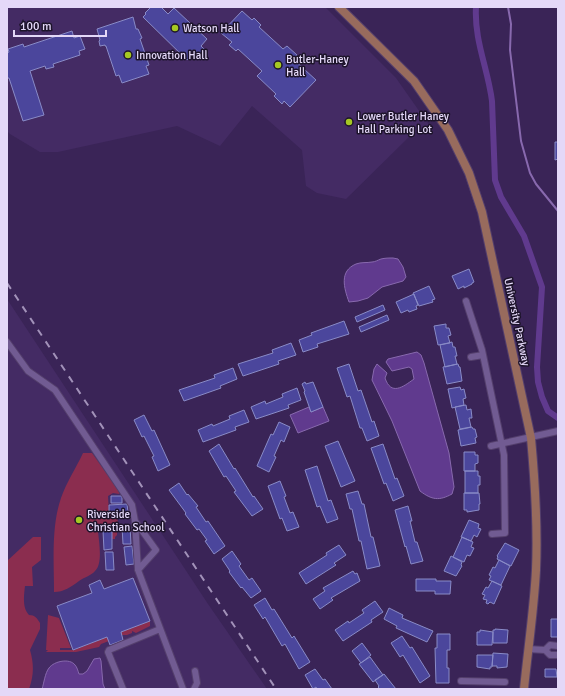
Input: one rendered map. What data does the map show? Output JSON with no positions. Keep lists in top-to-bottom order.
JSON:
{
  "streets": {
    "main road": ["University Parkway"]
  },
  "places": [
    "Watson Hall",
    "Innovation Hall",
    "Butler-Haney Hall",
    "Lower Butler Haney Hall Parking Lot",
    "Riverside Christian School"
  ],
  "scale_bar": "100 m"
}
